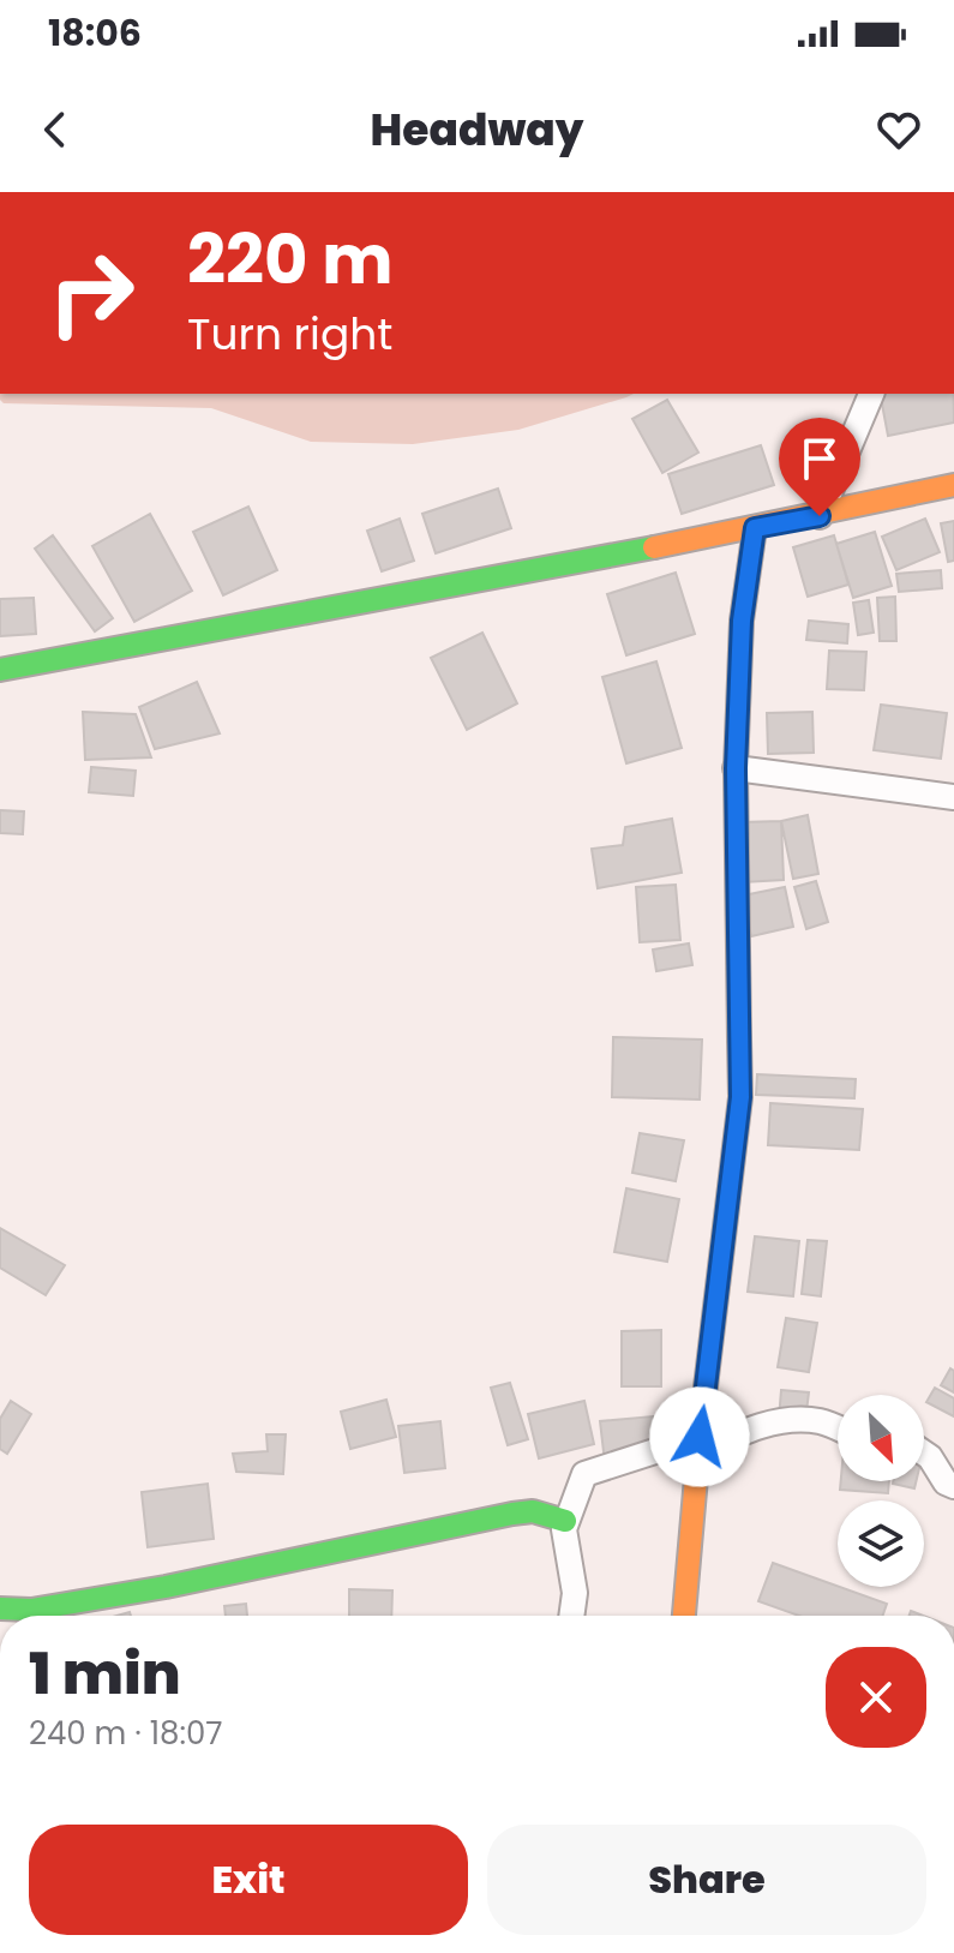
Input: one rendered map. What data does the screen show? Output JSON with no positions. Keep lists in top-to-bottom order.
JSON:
{
  "north": "bottom right",
  "page": {
    "status": "18:06",
    "header": "Headway",
    "turn": ["220 m", "Turn right"],
    "heading": ["1 min", "240 m · 18:07"],
    "buttons": ["Exit", "Share"]
  }
}
